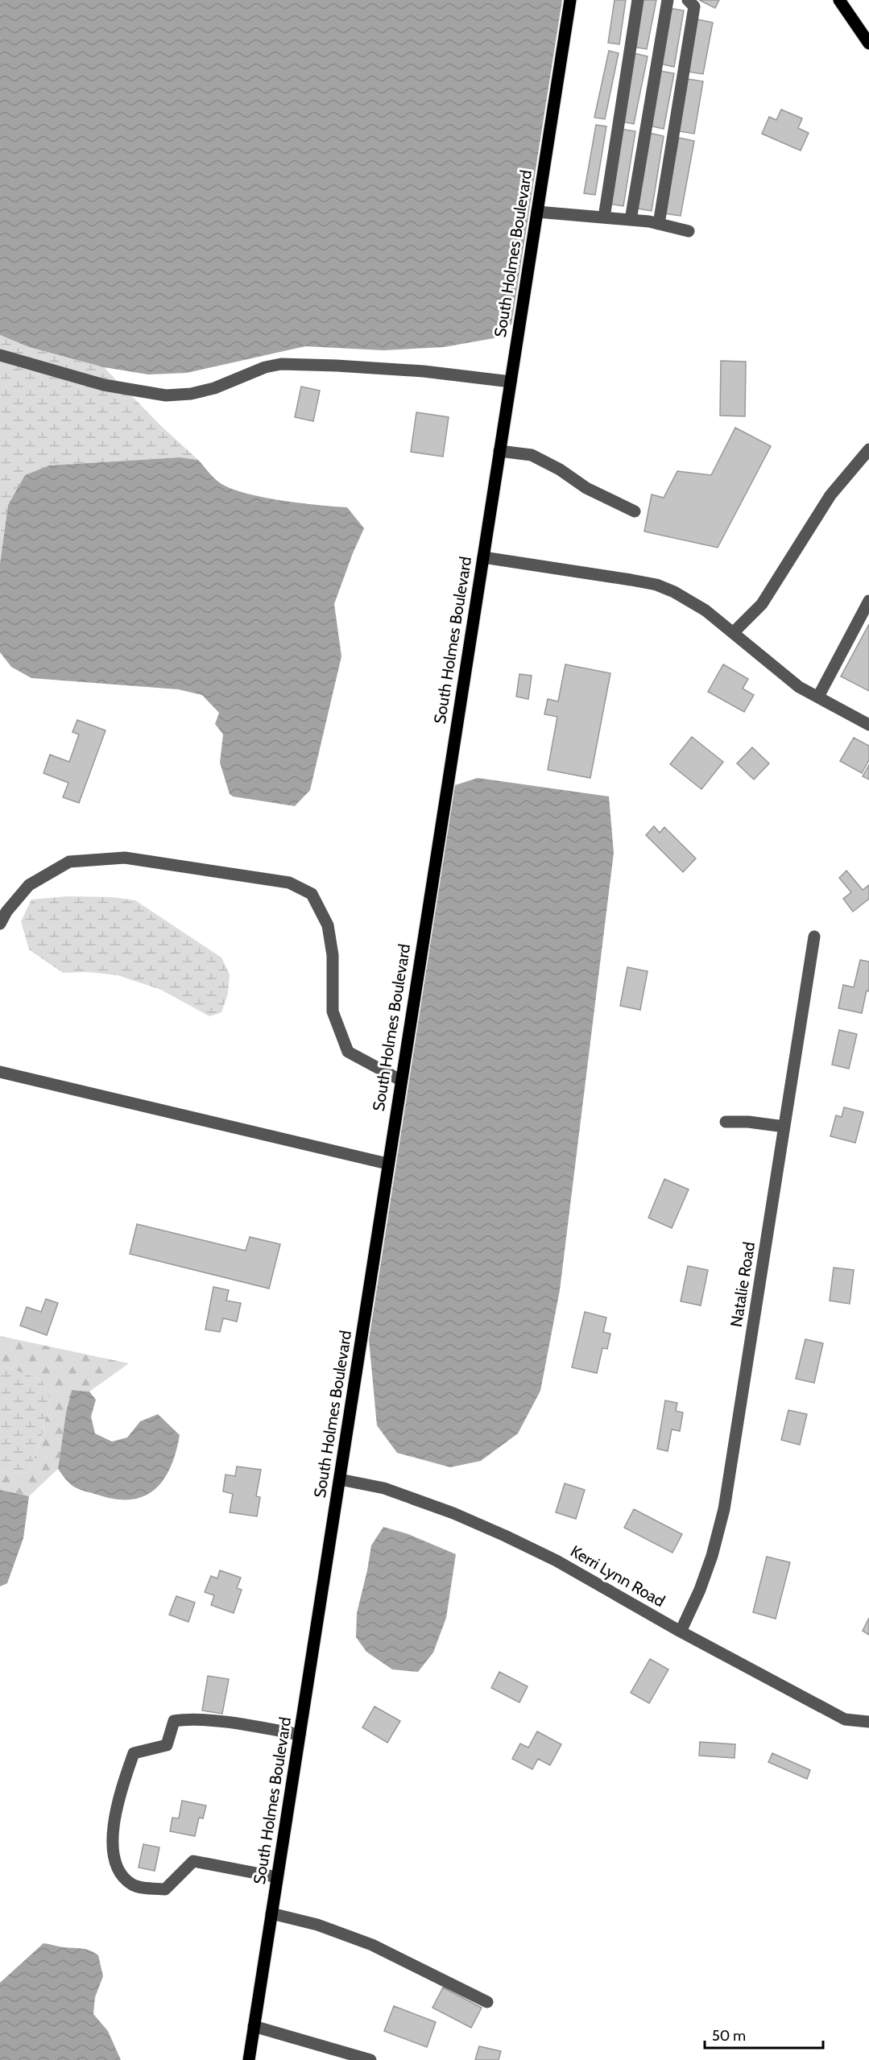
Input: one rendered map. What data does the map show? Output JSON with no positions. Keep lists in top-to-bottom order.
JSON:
{
  "streets": {
    "main road": ["South Holmes Boulevard"],
    "street": ["Natalie Road", "Kerri Lynn Road"]
  },
  "crossings": [
    ["South Holmes Boulevard", "Kerri Lynn Road"],
    ["Natalie Road", "Kerri Lynn Road"]
  ],
  "scale_bar": "50 m"
}
